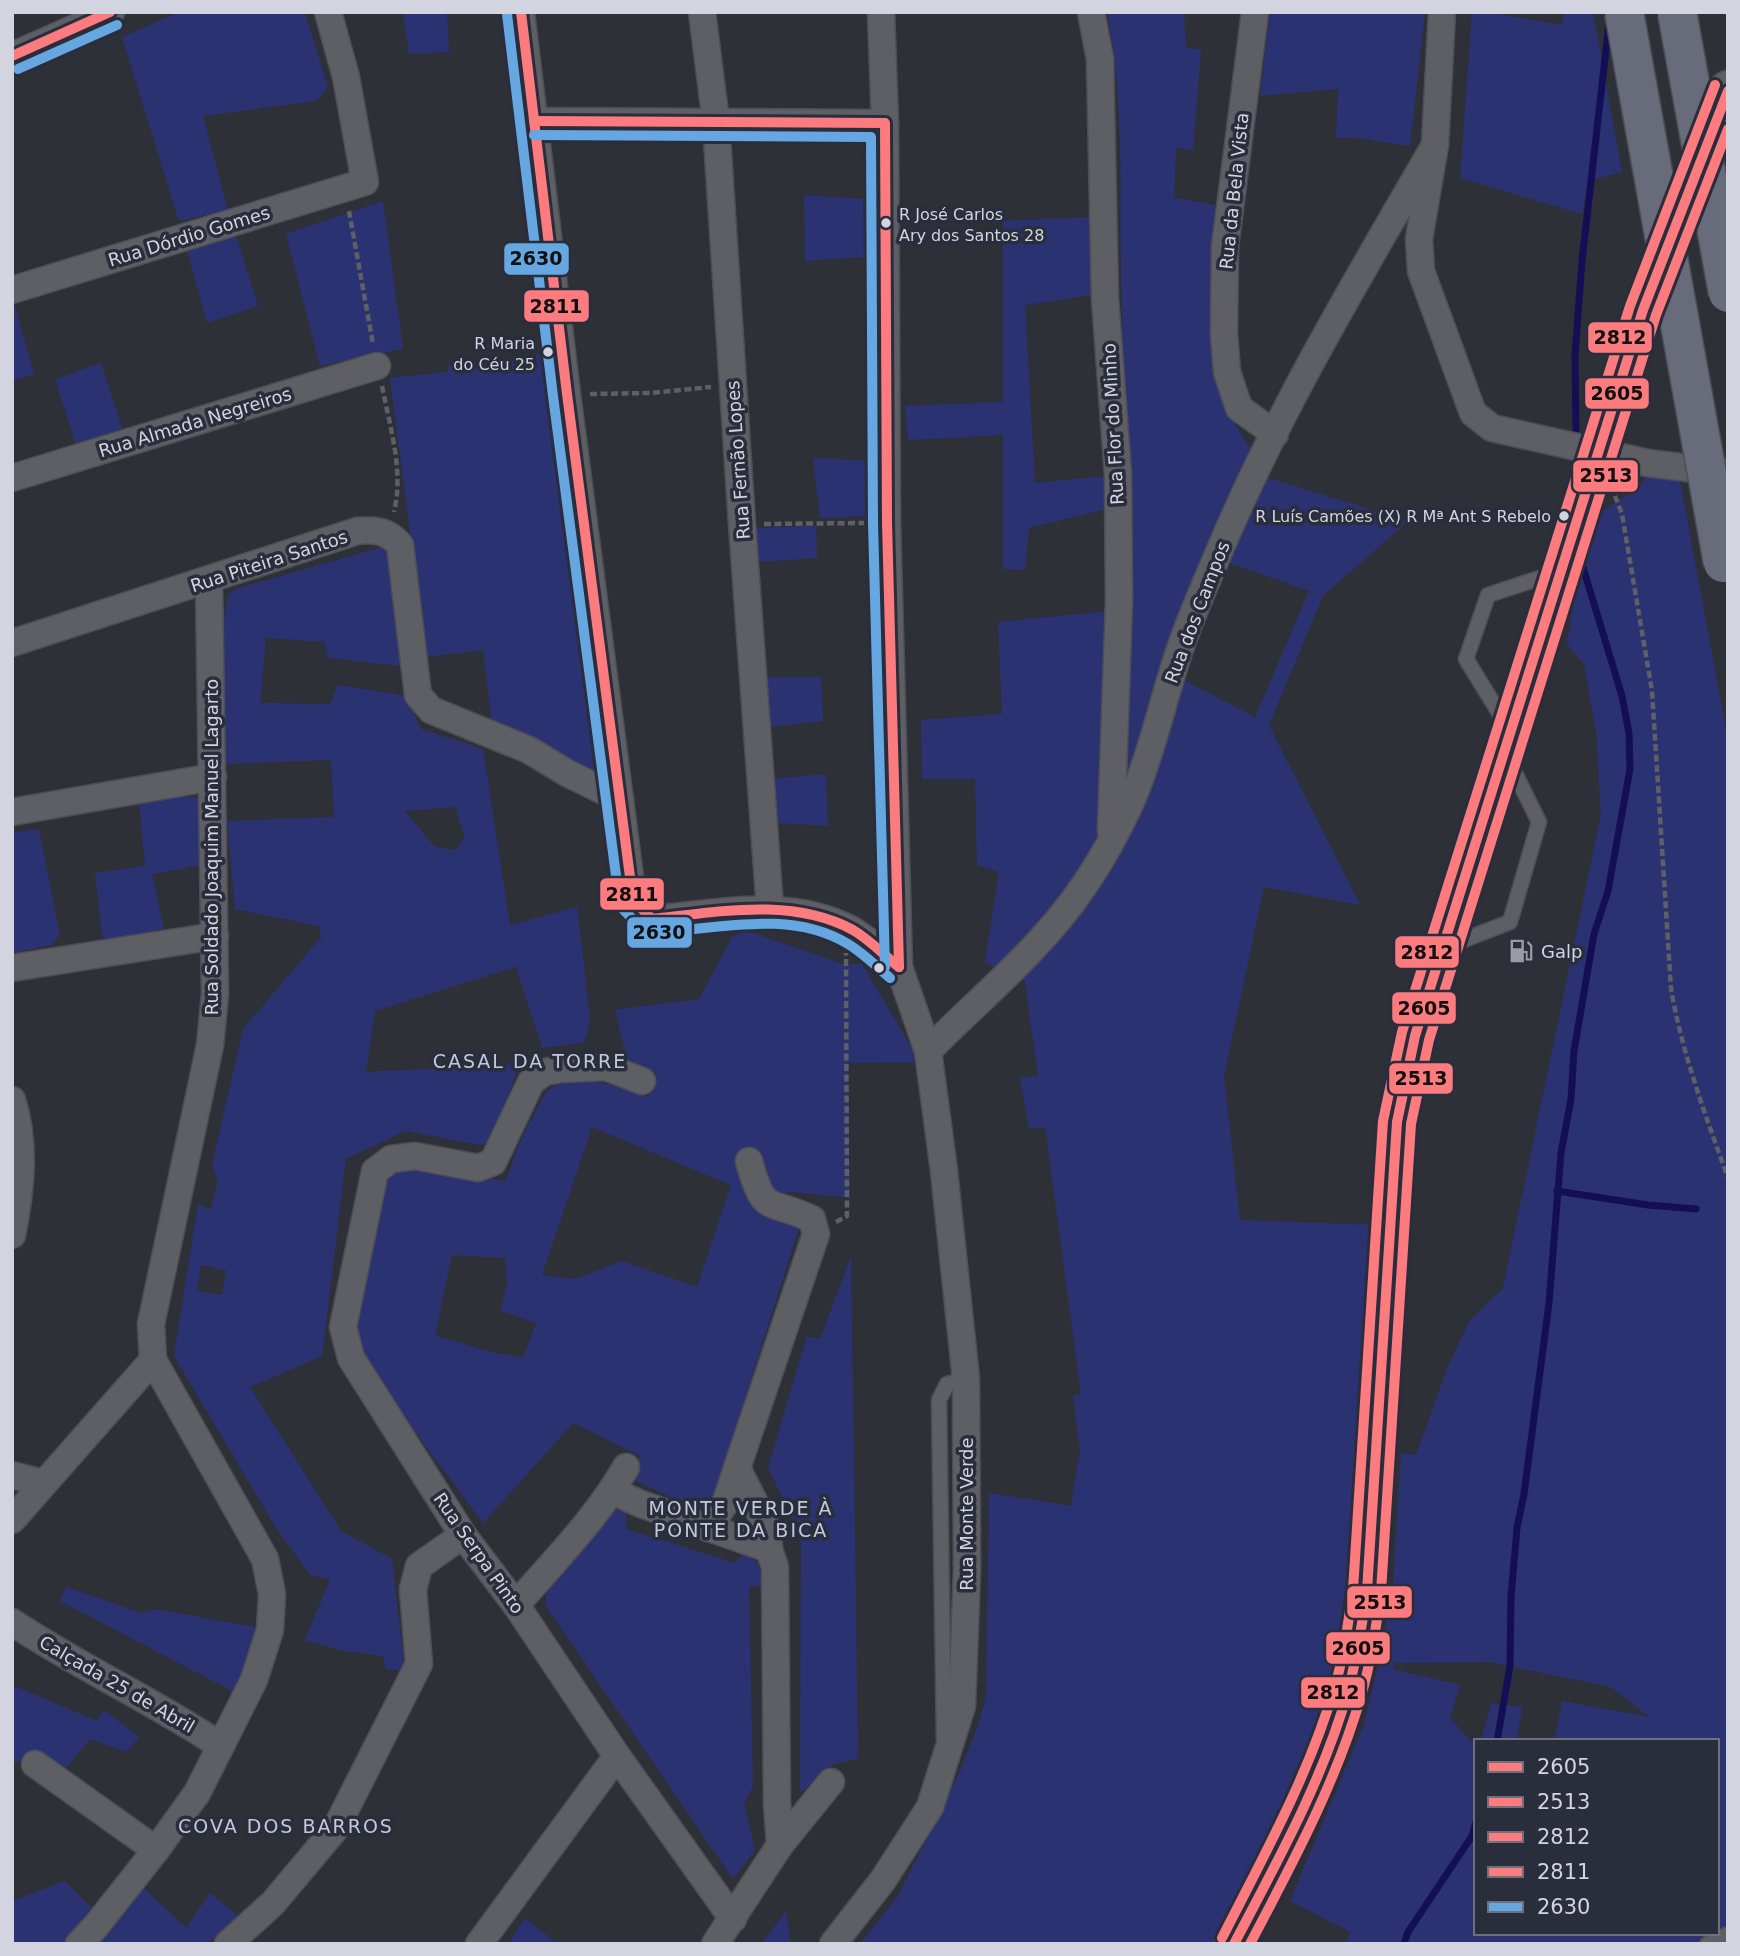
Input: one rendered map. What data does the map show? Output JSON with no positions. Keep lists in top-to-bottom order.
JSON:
{
  "streets": {
    "street": [
      "Rua da Bela Vista",
      "Rua Dórdio Gomes",
      "Rua Almada Negreiros",
      "Rua Flor do Minho",
      "Rua Fernão Lopes",
      "Rua Piteira Santos",
      "Rua dos Campos",
      "Rua Soldado Joaquim Manuel Lagarto",
      "Rua Monte Verde",
      "Rua Serpa Pinto",
      "Calçada 25 de Abril"
    ]
  },
  "crossings": [
    ["Rua da Bela Vista", "Rua dos Campos"],
    ["Rua Flor do Minho", "Rua dos Campos"],
    ["Rua Piteira Santos", "Rua Soldado Joaquim Manuel Lagarto"],
    ["Rua dos Campos", "Rua Monte Verde"],
    ["Rua Soldado Joaquim Manuel Lagarto", "Calçada 25 de Abril"]
  ],
  "districts": ["CASAL DA TORRE", "MONTE VERDE À PONTE DA BICA", "COVA DOS BARROS"],
  "places": {
    "other": ["R José Carlos Ary dos Santos 28", "R Maria do Céu 25", "R Luís Camões (X) R Mª Ant S Rebelo"],
    "fuel station": ["Galp"]
  },
  "lines": [
    "transit line 2811",
    "transit line 2630",
    "transit line 2812",
    "transit line 2605",
    "transit line 2513"
  ],
  "legend": [
    "2605",
    "2513",
    "2812",
    "2811",
    "2630"
  ]
}
